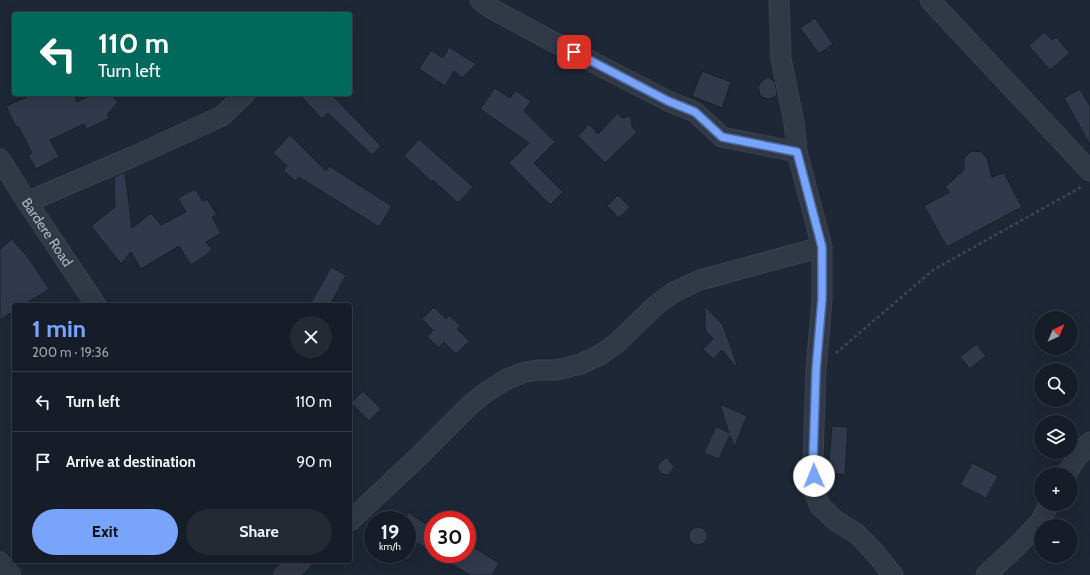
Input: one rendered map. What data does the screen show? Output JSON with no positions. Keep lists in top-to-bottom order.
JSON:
{
  "streets": {
    "street": ["Bardere Road"]
  },
  "north": "top right",
  "page": {
    "turn": ["110 m", "Turn left"],
    "heading": ["1 min", "200 m · 19:36"],
    "map_buttons": ["+", "−"],
    "list": [
      {
        "name": "Turn left",
        "value": "110 m"
      },
      {
        "name": "Arrive at destination",
        "value": "90 m"
      }
    ],
    "buttons": ["Exit", "Share"],
    "speed": "19 km/h",
    "limit": "30"
  }
}
